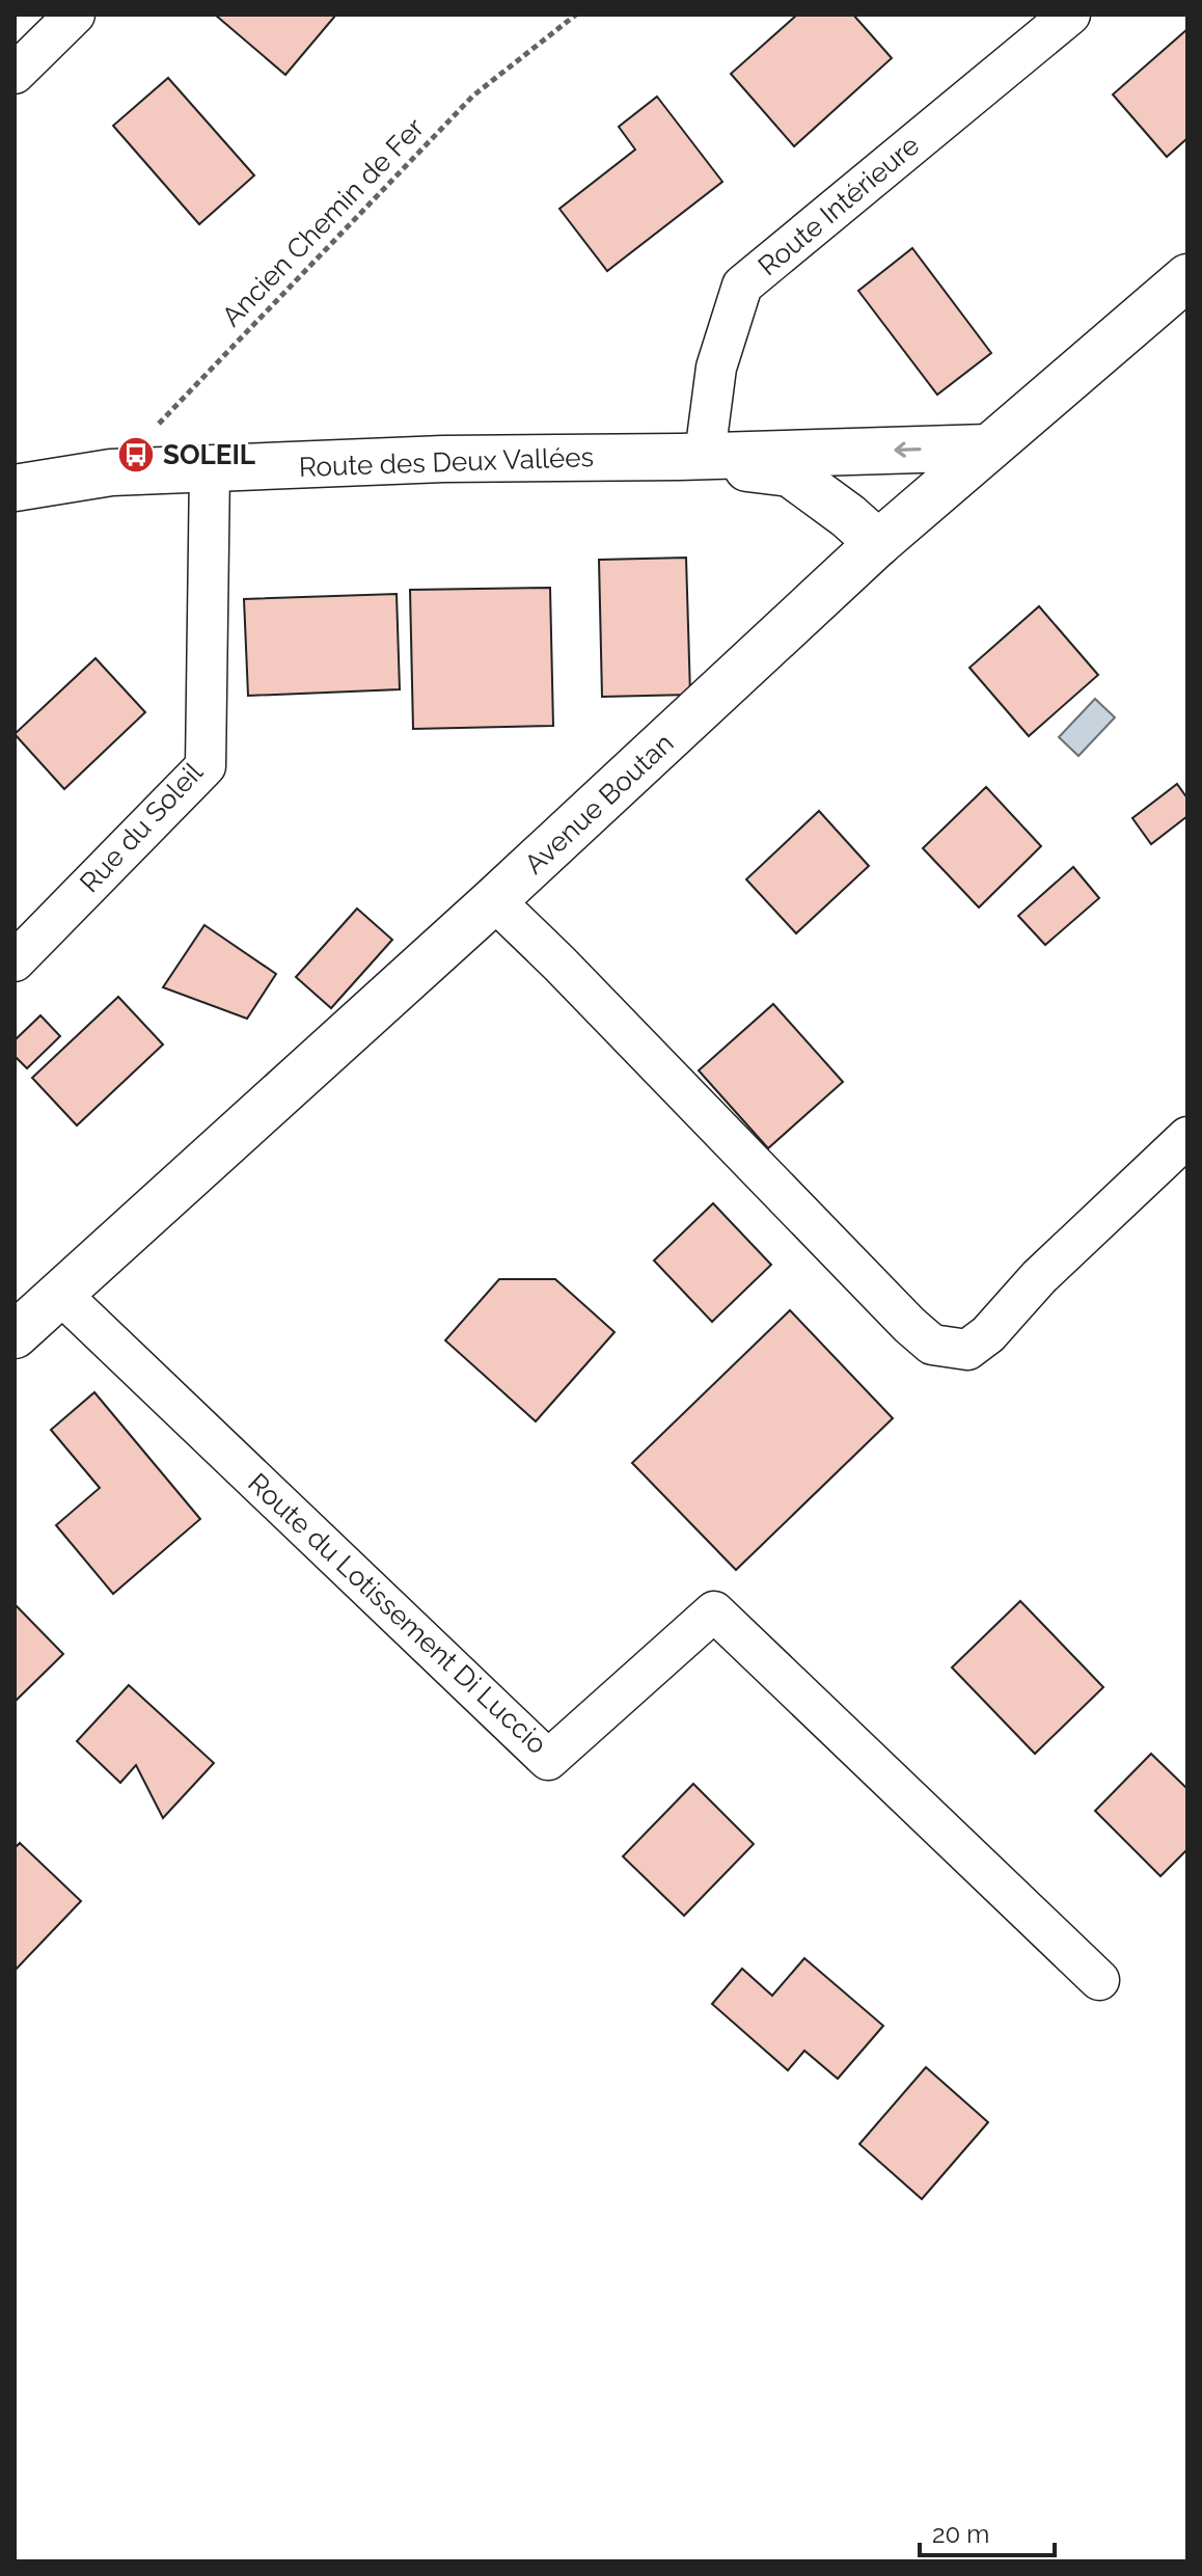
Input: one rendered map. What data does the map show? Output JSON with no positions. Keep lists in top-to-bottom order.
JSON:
{
  "streets": {
    "street": [
      "Route Intérieure",
      "Route des Deux Vallées",
      "Avenue Boutan",
      "Rue du Soleil",
      "Route du Lotissement Di Luccio"
    ],
    "path": ["Ancien Chemin de Fer"]
  },
  "crossings": [
    ["Route Intérieure", "Route des Deux Vallées"],
    ["Ancien Chemin de Fer", "Route des Deux Vallées"],
    ["Route des Deux Vallées", "Avenue Boutan"],
    ["Route des Deux Vallées", "Rue du Soleil"],
    ["Avenue Boutan", "Route du Lotissement Di Luccio"]
  ],
  "places": {
    "bus stop": ["SOLEIL"]
  },
  "scale_bar": "20 m"
}
